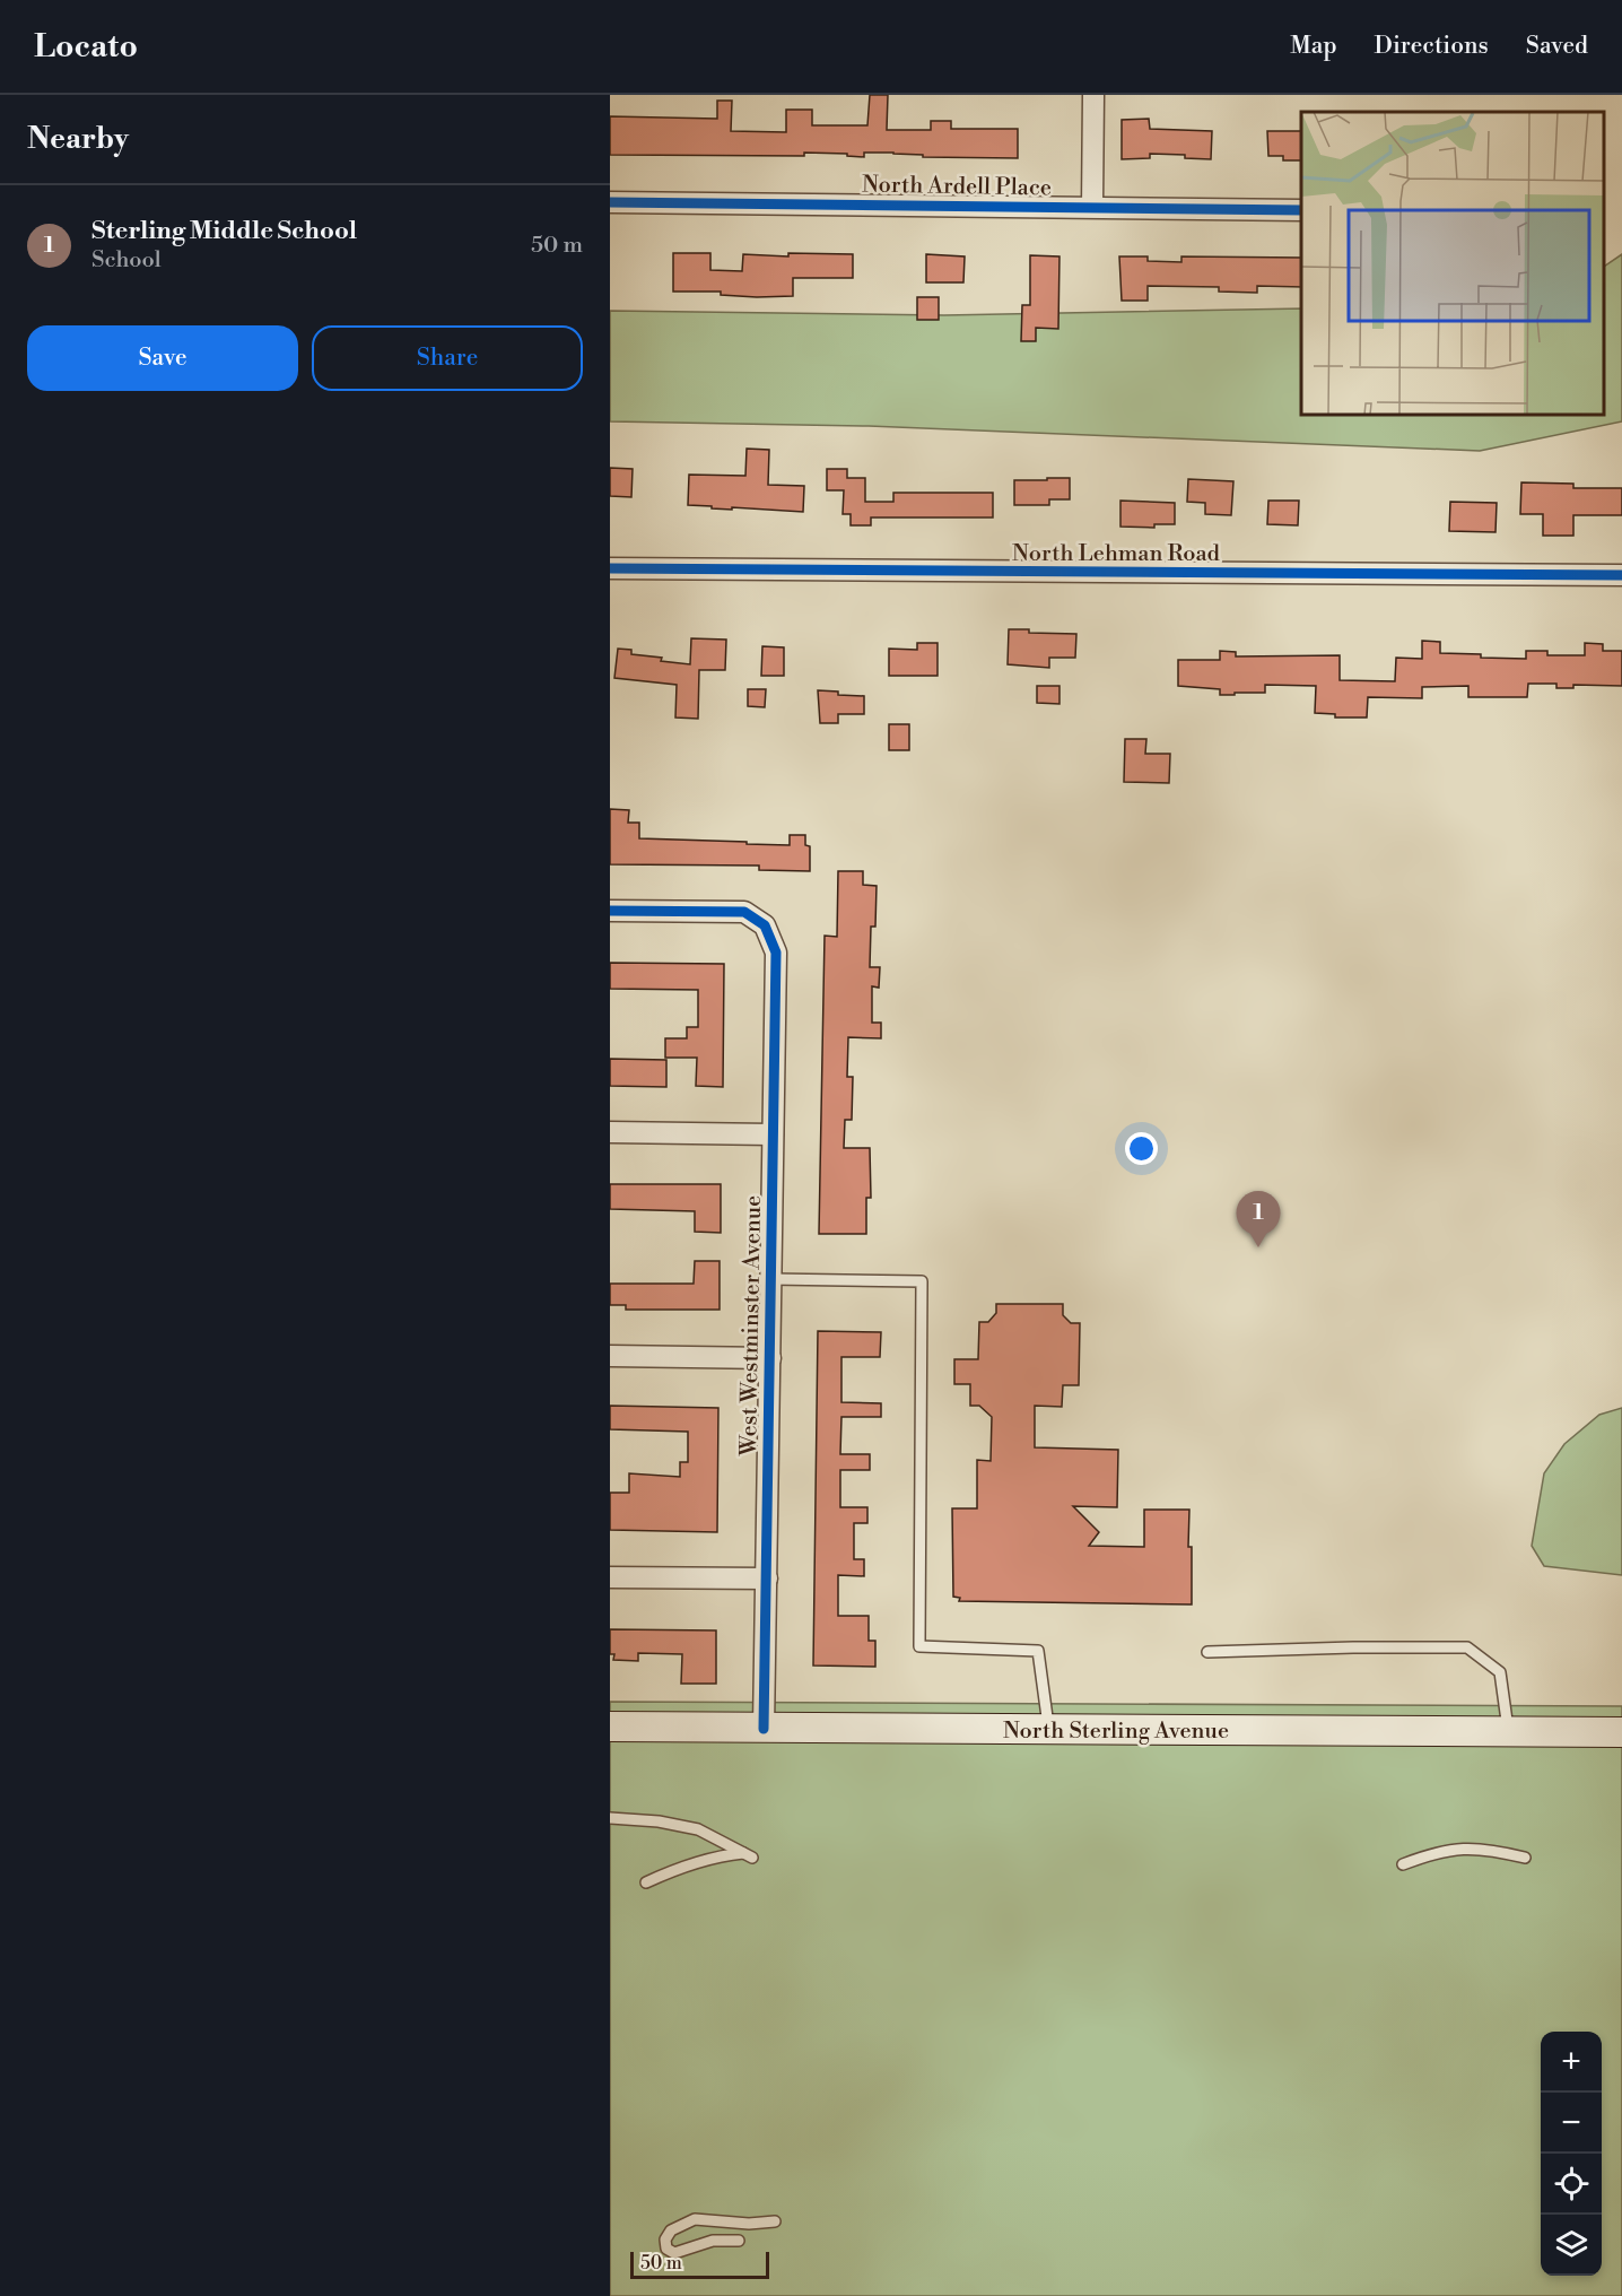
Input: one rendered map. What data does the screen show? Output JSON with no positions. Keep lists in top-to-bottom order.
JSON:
{
  "streets": {
    "main road": ["North Sterling Avenue"],
    "street": ["North Ardell Place", "North Lehman Road", "West Westminster Avenue"]
  },
  "crossings": [
    ["West Westminster Avenue", "North Sterling Avenue"]
  ],
  "scale_bar": "50 m",
  "page": {
    "header": "Locato",
    "nav": ["Map", "Directions", "Saved"],
    "heading": "Nearby",
    "list": [
      {
        "mark": "1",
        "name": "Sterling Middle School",
        "note": "School",
        "value": "50 m"
      }
    ],
    "buttons": ["Save", "Share"],
    "pins": "1",
    "map_buttons": ["+", "−"],
    "scale": "50 m"
  }
}
